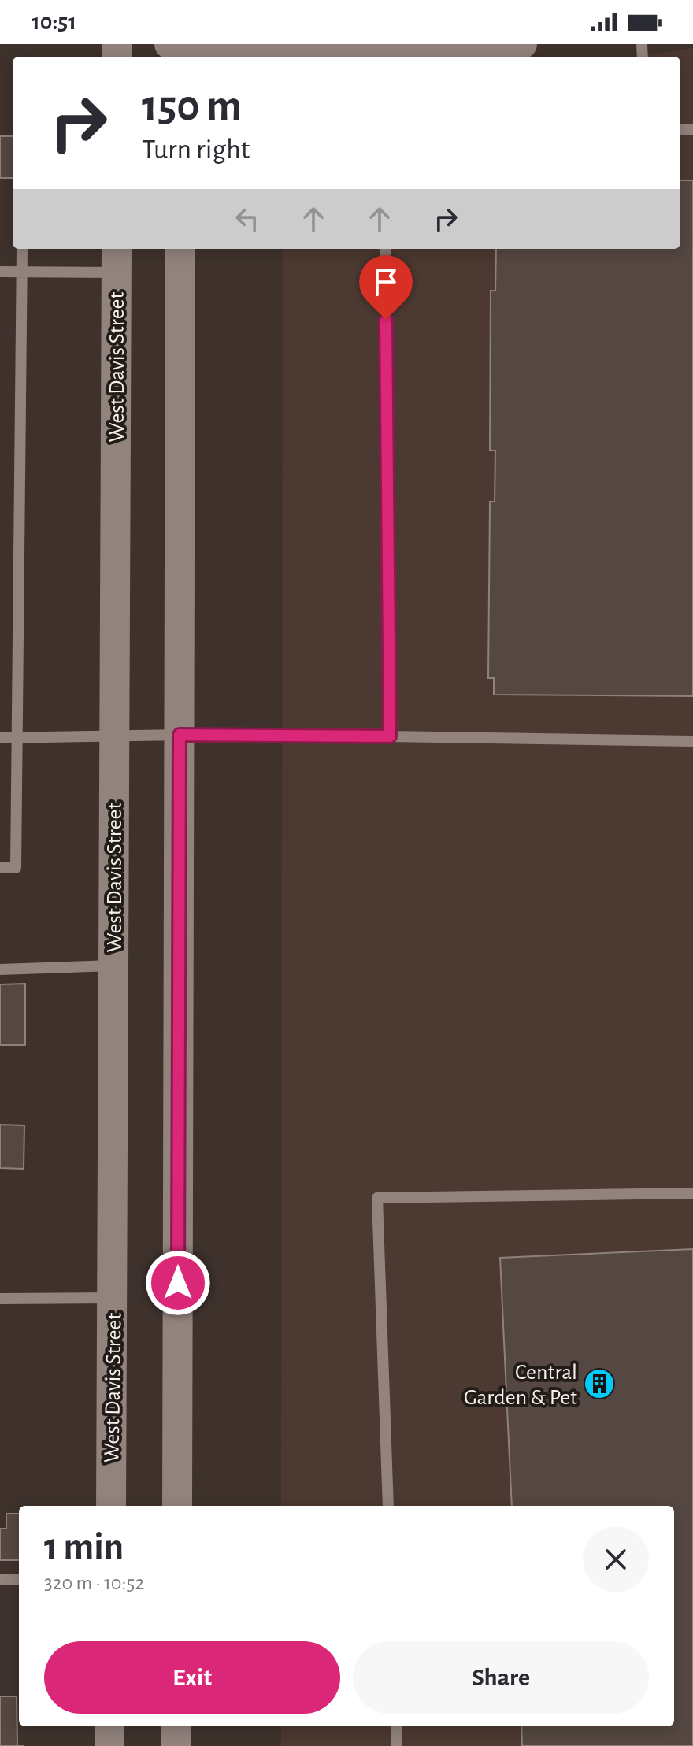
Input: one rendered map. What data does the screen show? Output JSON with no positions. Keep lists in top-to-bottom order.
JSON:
{
  "streets": {
    "main road": ["West Davis Street"]
  },
  "places": {
    "building": ["Central Garden & Pet"]
  },
  "page": {
    "status": "10:51",
    "turn": ["150 m", "Turn right"],
    "heading": ["1 min", "320 m · 10:52"],
    "buttons": ["Exit", "Share"]
  }
}
